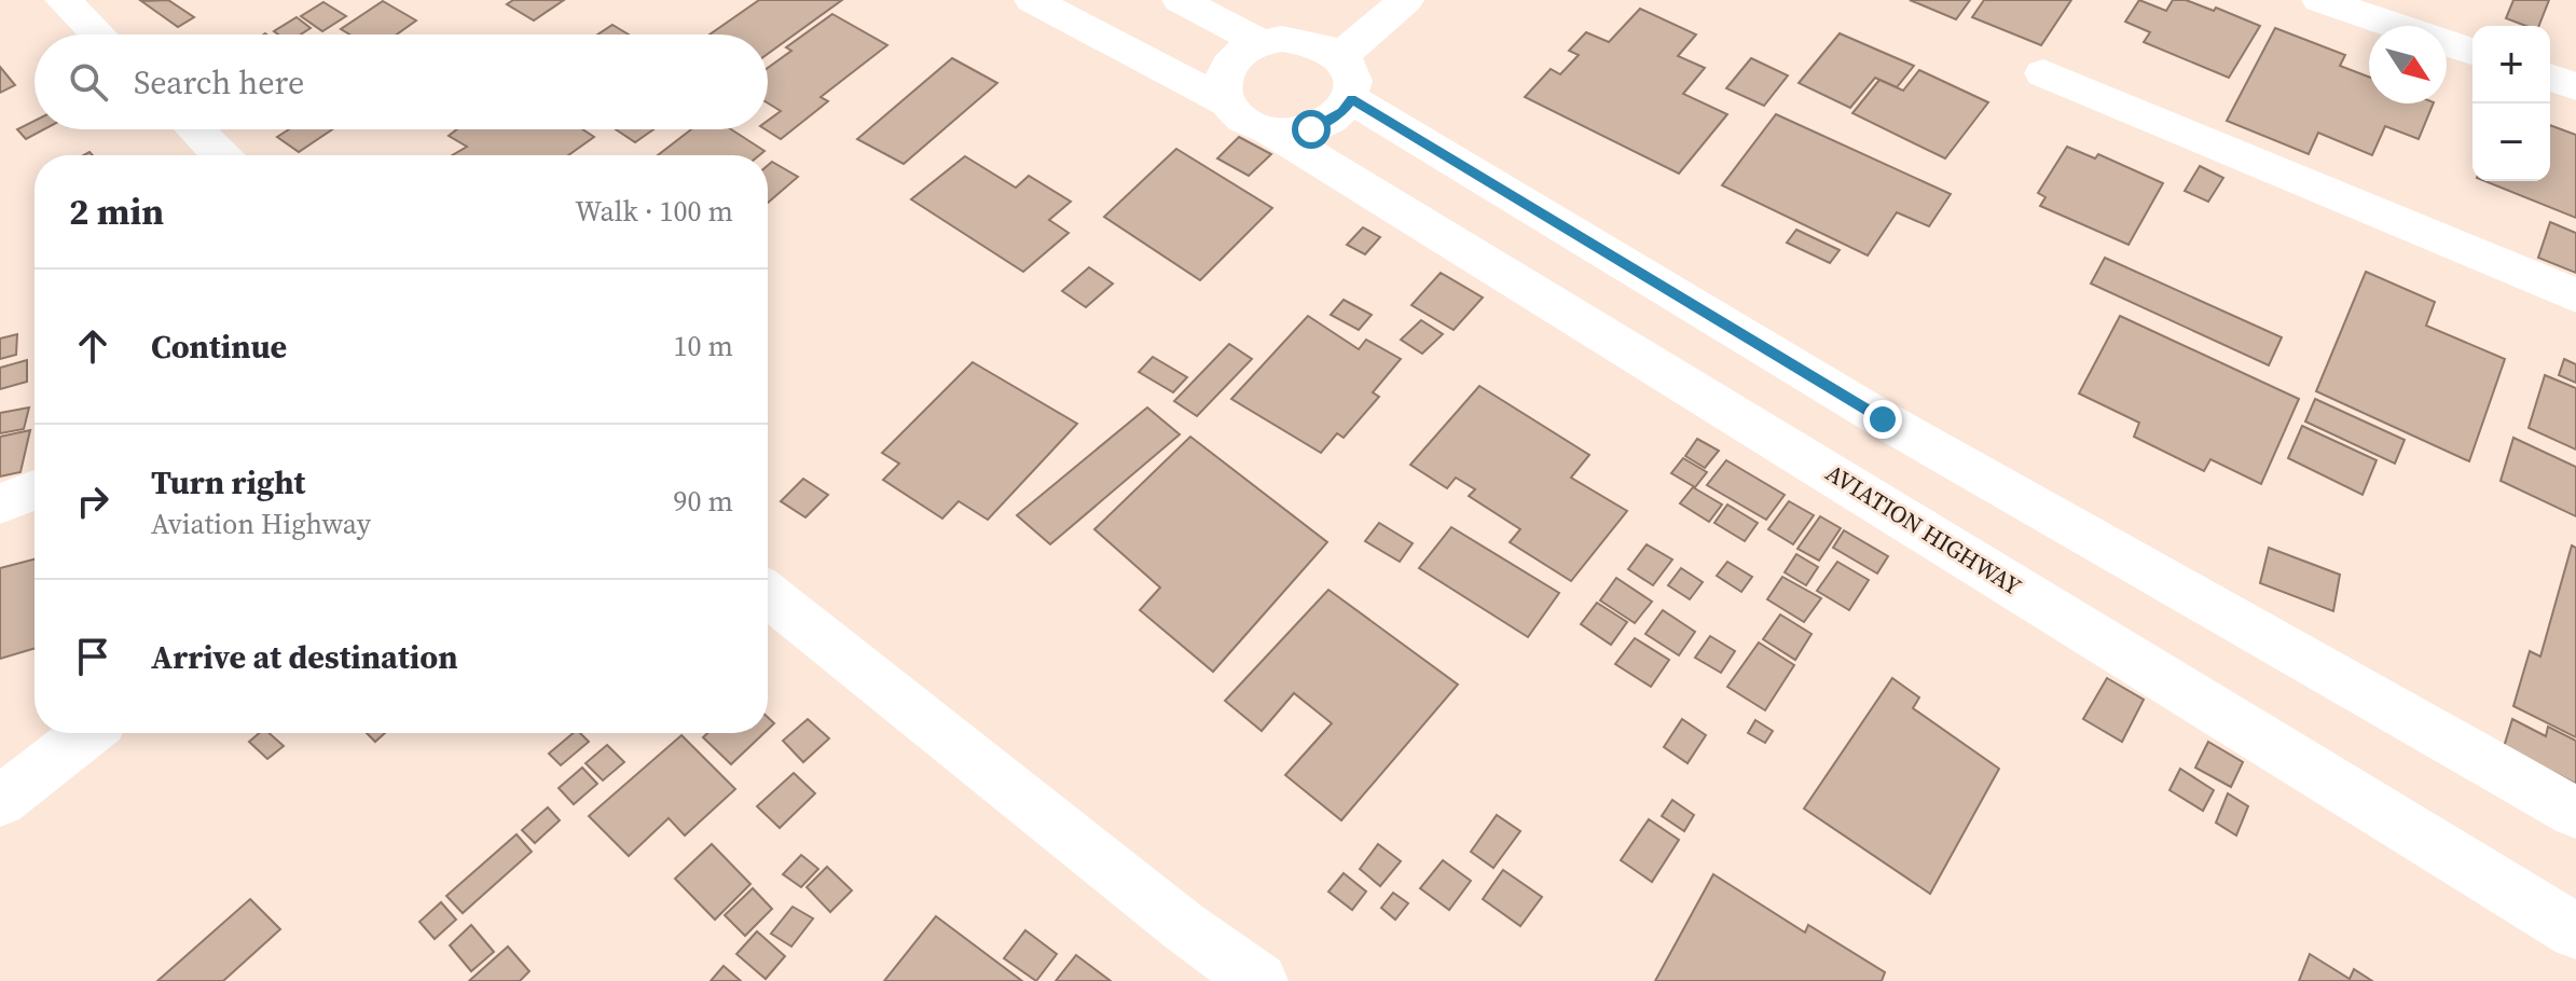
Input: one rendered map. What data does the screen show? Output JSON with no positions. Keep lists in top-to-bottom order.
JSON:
{
  "streets": {
    "street": ["AVIATION HIGHWAY"]
  },
  "north": "bottom right",
  "page": {
    "map_buttons": ["+", "−"],
    "search": "Search here",
    "heading": ["2 min", "Walk · 100 m"],
    "list": [
      ["Continue", "10 m"],
      ["Turn right", "Aviation Highway", "90 m"],
      "Arrive at destination"
    ]
  }
}
